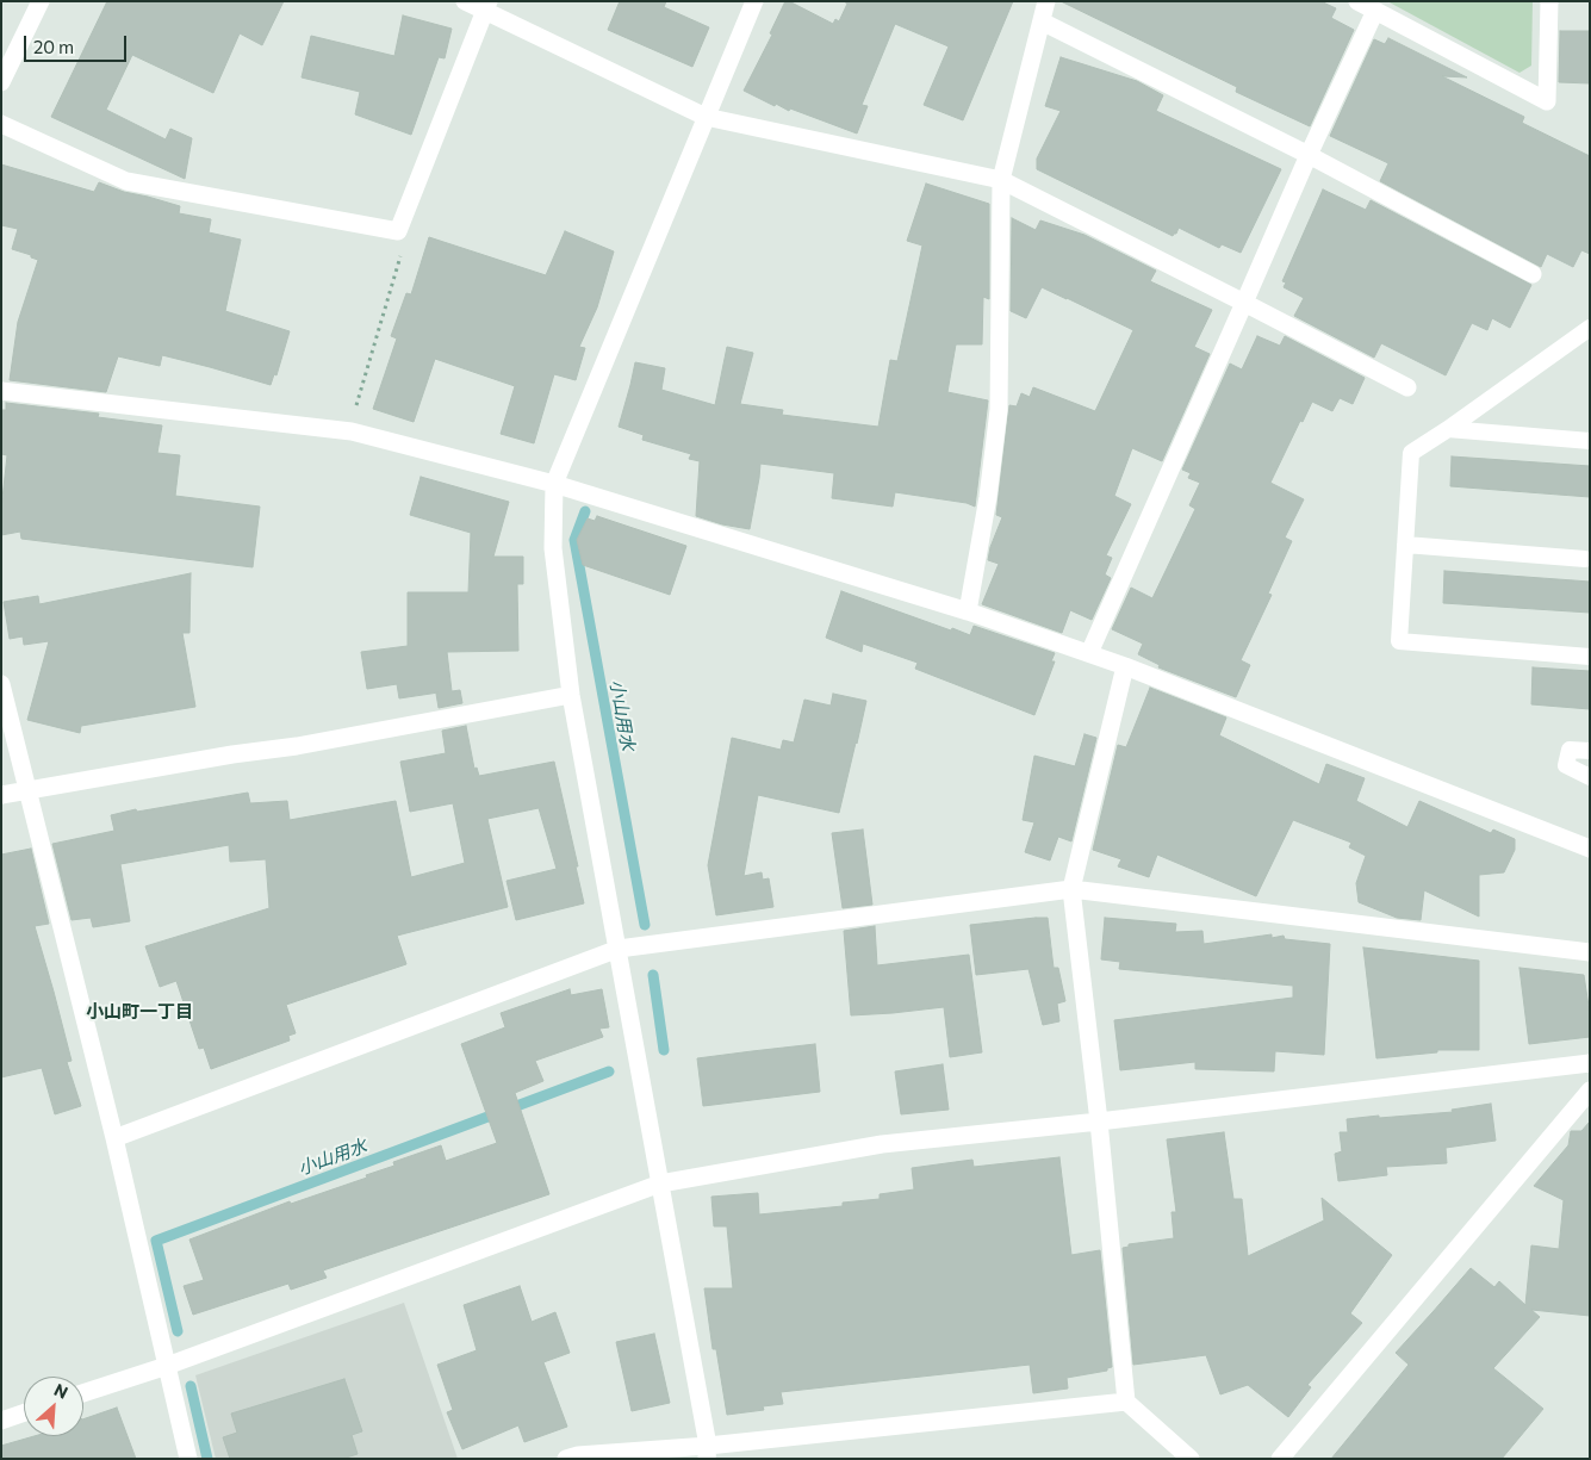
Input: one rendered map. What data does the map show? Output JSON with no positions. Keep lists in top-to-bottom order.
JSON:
{
  "districts": ["小山町一丁目"],
  "water": ["小山用水"],
  "scale_bar": "20 m",
  "north": "top right"
}
